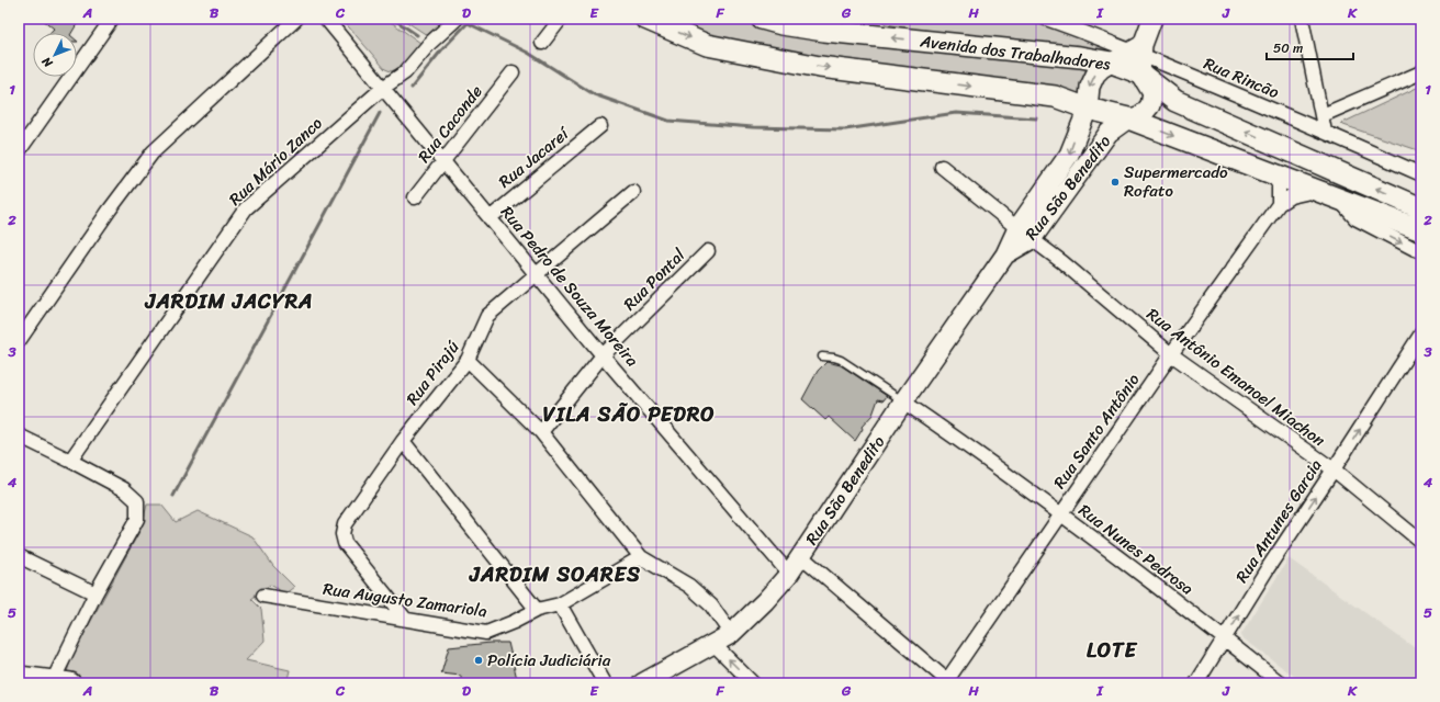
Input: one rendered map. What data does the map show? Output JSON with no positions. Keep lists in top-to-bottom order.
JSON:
{
  "streets": {
    "main road": ["Avenida dos Trabalhadores", "Rua São Benedito"],
    "street": [
      "Rua Rincão",
      "Rua Caconde",
      "Rua Jacareí",
      "Rua Mário Zanco",
      "Rua Pontal",
      "Rua Pedro de Souza Moreira",
      "Rua Pirajú",
      "Rua Antônio Emanoel Miachon",
      "Rua Santo Antônio",
      "Rua Antunes Garcia",
      "Rua Nunes Pedrosa",
      "Rua Augusto Zamariola"
    ]
  },
  "crossings": [
    ["Avenida dos Trabalhadores", "Rua Rincão"],
    ["Avenida dos Trabalhadores", "Rua São Benedito"],
    ["Rua Rincão", "Rua São Benedito"],
    ["Rua Caconde", "Rua Pedro de Souza Moreira"],
    ["Rua Jacareí", "Rua Pedro de Souza Moreira"],
    ["Rua Mário Zanco", "Rua Pedro de Souza Moreira"],
    ["Rua São Benedito", "Rua Pedro de Souza Moreira"],
    ["Rua São Benedito", "Rua Antônio Emanoel Miachon"],
    ["Rua São Benedito", "Rua Nunes Pedrosa"],
    ["Rua Pontal", "Rua Pedro de Souza Moreira"],
    ["Rua Pedro de Souza Moreira", "Rua Pirajú"],
    ["Rua Pirajú", "Rua Augusto Zamariola"],
    ["Rua Antônio Emanoel Miachon", "Rua Santo Antônio"],
    ["Rua Antônio Emanoel Miachon", "Rua Antunes Garcia"],
    ["Rua Santo Antônio", "Rua Nunes Pedrosa"],
    ["Rua Antunes Garcia", "Rua Nunes Pedrosa"]
  ],
  "one_way": ["Rua Antunes Garcia"],
  "districts": [
    "JARDIM JACYRA",
    "VILA SÃO PEDRO",
    "JARDIM SOARES",
    "LOTE"
  ],
  "places": ["Supermercado Rofato", "Polícia Judiciária"],
  "scale_bar": "50 m",
  "north": "bottom left",
  "grid": {
    "columns": [
      "A",
      "B",
      "C",
      "D",
      "E",
      "F",
      "G",
      "H",
      "I",
      "J",
      "K"
    ],
    "rows": [
      "1",
      "2",
      "3",
      "4",
      "5"
    ]
  }
}
